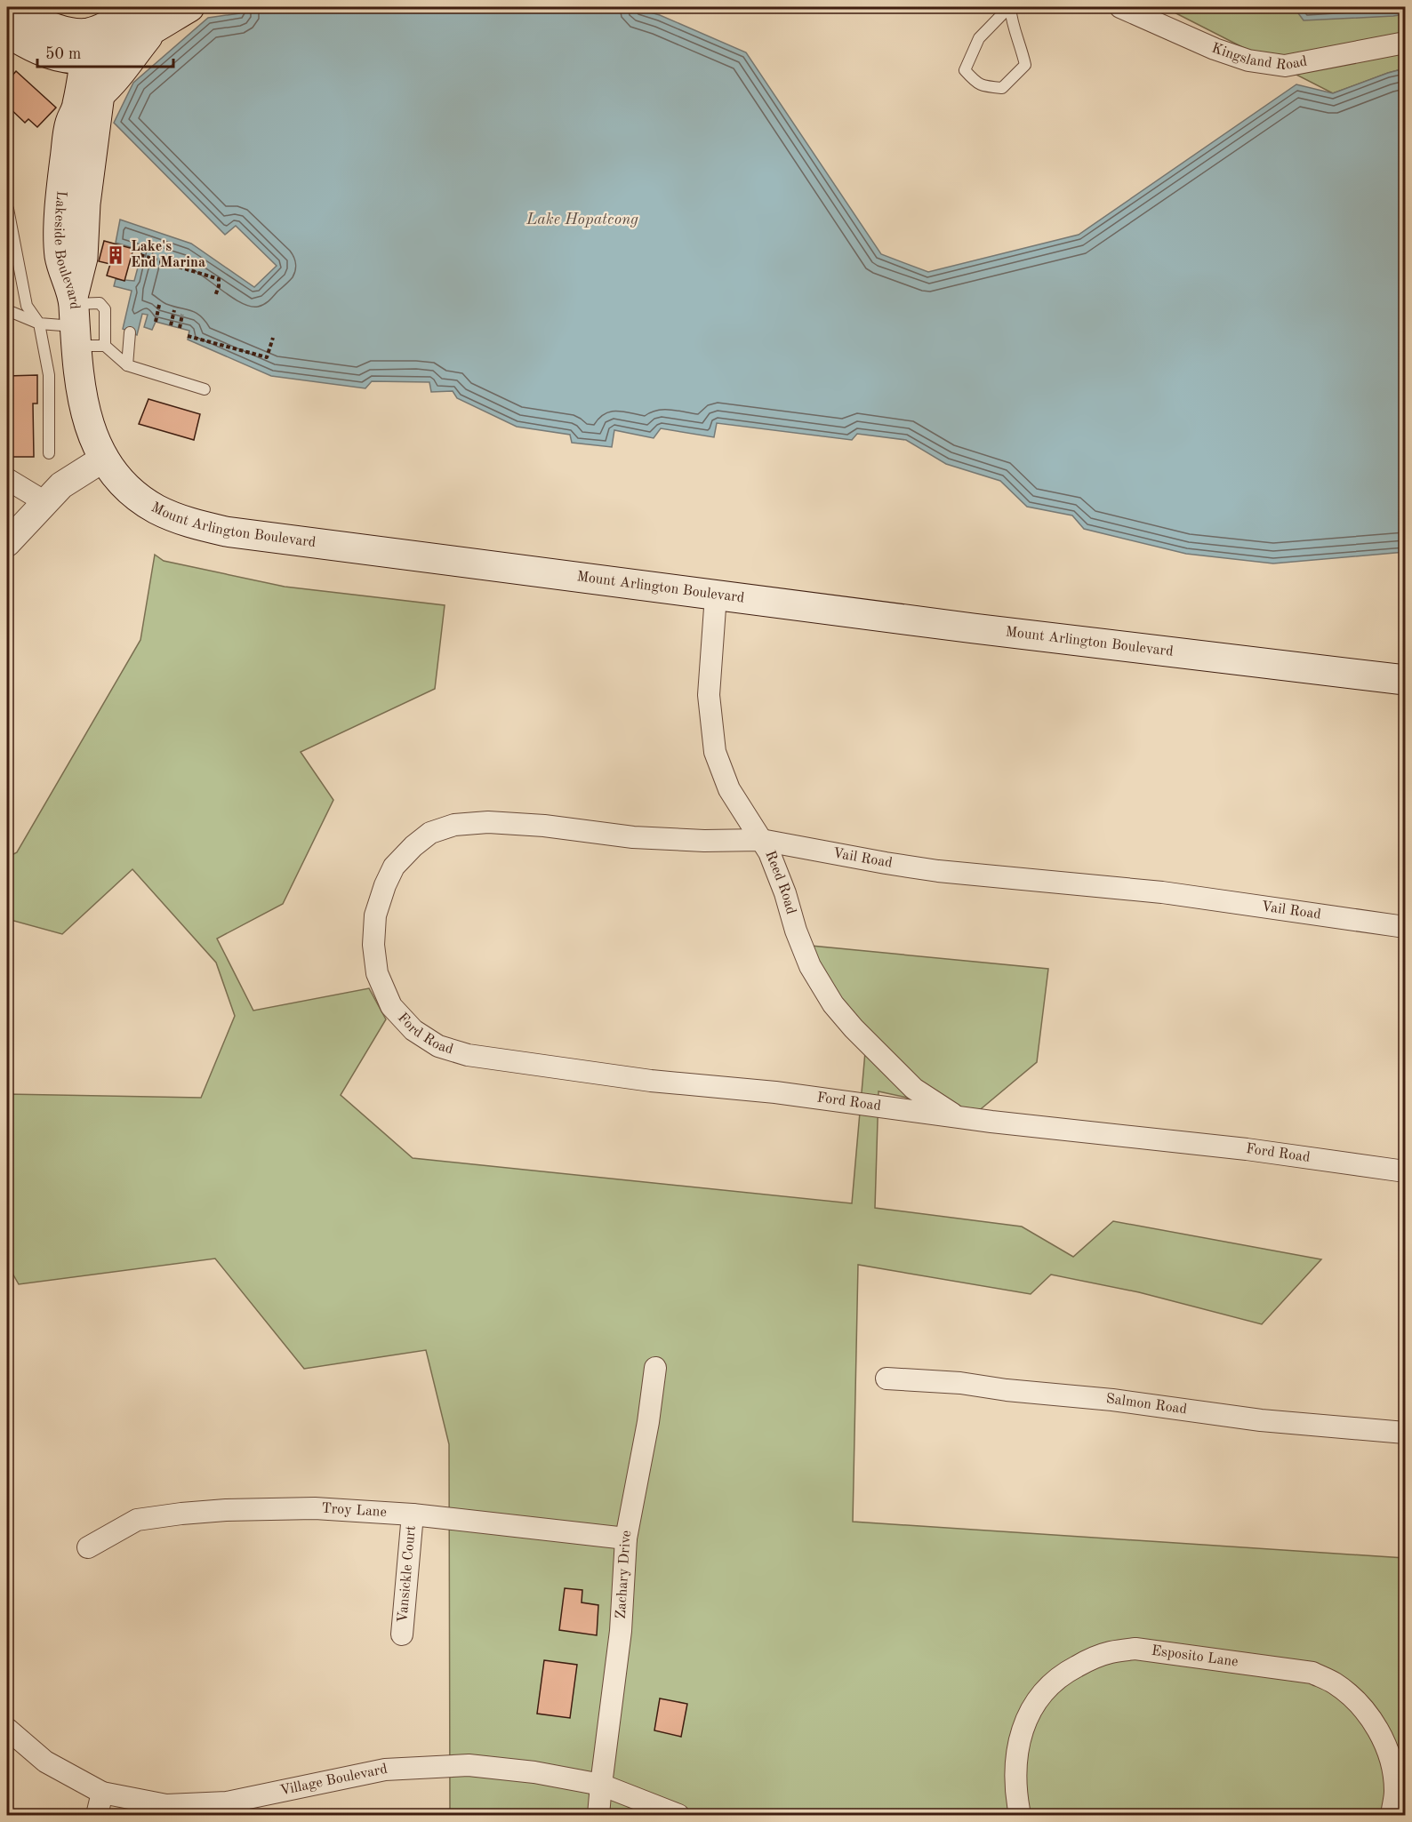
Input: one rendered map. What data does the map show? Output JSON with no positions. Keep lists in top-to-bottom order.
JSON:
{
  "streets": {
    "main road": ["Lakeside Boulevard", "Mount Arlington Boulevard"],
    "street": [
      "Kingsland Road",
      "Vail Road",
      "Reed Road",
      "Ford Road",
      "Salmon Road",
      "Troy Lane",
      "Vansickle Court",
      "Zachary Drive",
      "Esposito Lane",
      "Village Boulevard"
    ]
  },
  "crossings": [
    ["Lakeside Boulevard", "Mount Arlington Boulevard"],
    ["Mount Arlington Boulevard", "Reed Road"],
    ["Vail Road", "Reed Road"],
    ["Vail Road", "Ford Road"],
    ["Reed Road", "Ford Road"],
    ["Troy Lane", "Vansickle Court"],
    ["Troy Lane", "Zachary Drive"],
    ["Zachary Drive", "Village Boulevard"]
  ],
  "water": ["Lake Hopatcong"],
  "places": {
    "building": ["Lake's End Marina"]
  },
  "scale_bar": "50 m"
}
